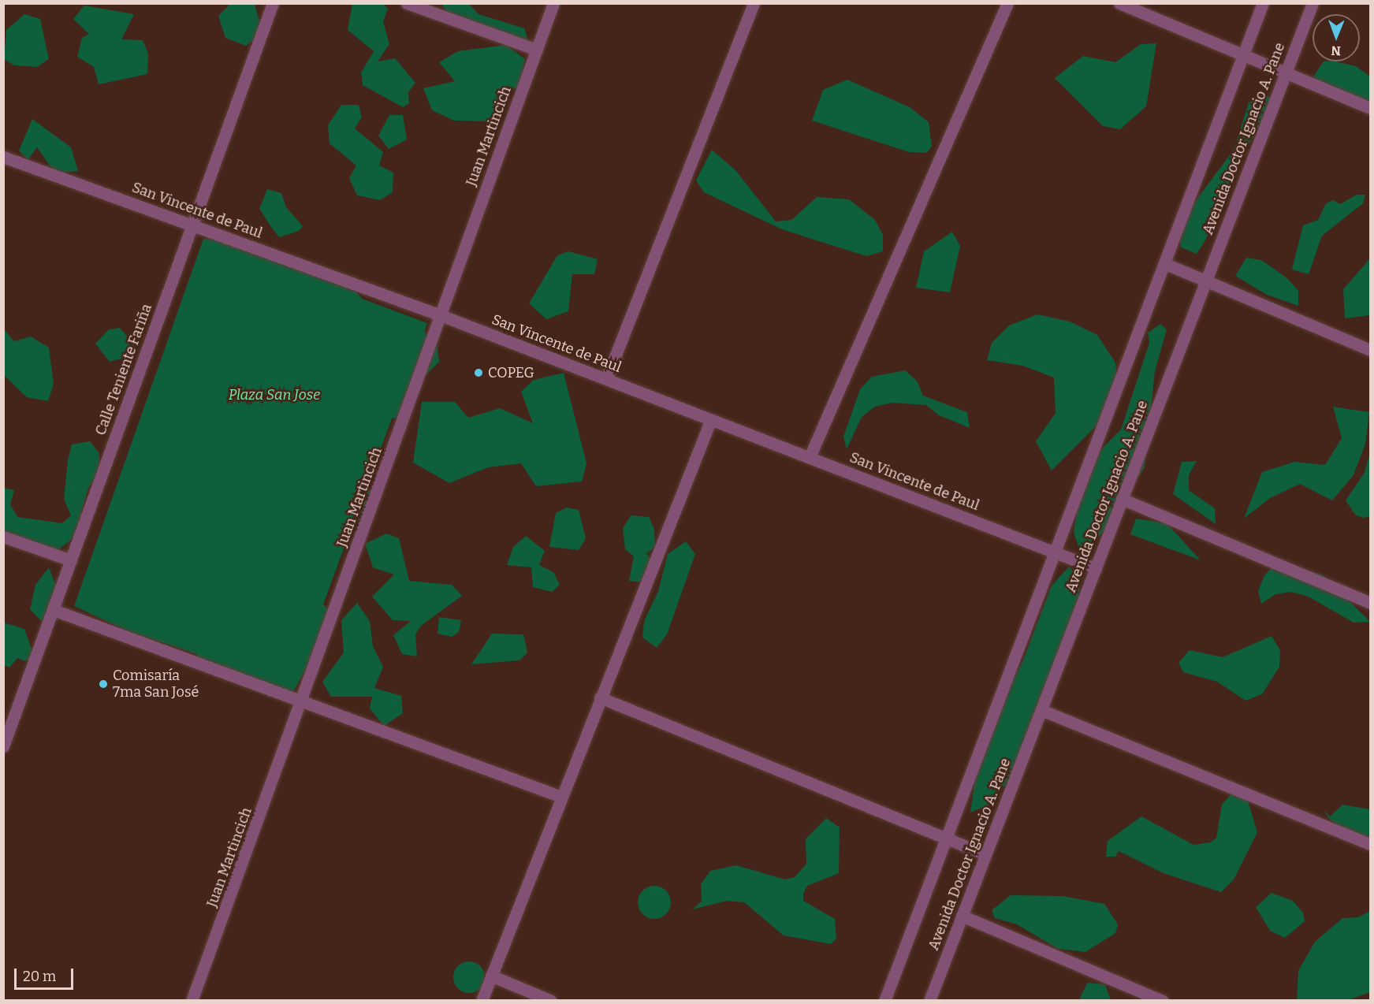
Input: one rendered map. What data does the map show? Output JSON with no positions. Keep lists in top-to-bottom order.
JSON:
{
  "streets": {
    "street": [
      "Juan Martincich",
      "Avenida Doctor Ignacio A. Pane",
      "San Vincente de Paul",
      "Calle Teniente Fariña"
    ]
  },
  "crossings": [
    ["Juan Martincich", "San Vincente de Paul"],
    ["Avenida Doctor Ignacio A. Pane", "San Vincente de Paul"],
    ["San Vincente de Paul", "Calle Teniente Fariña"]
  ],
  "parks": ["Plaza San Jose"],
  "places": ["COPEG", "Comisaría 7ma San José"],
  "scale_bar": "20 m",
  "north": "bottom"
}
